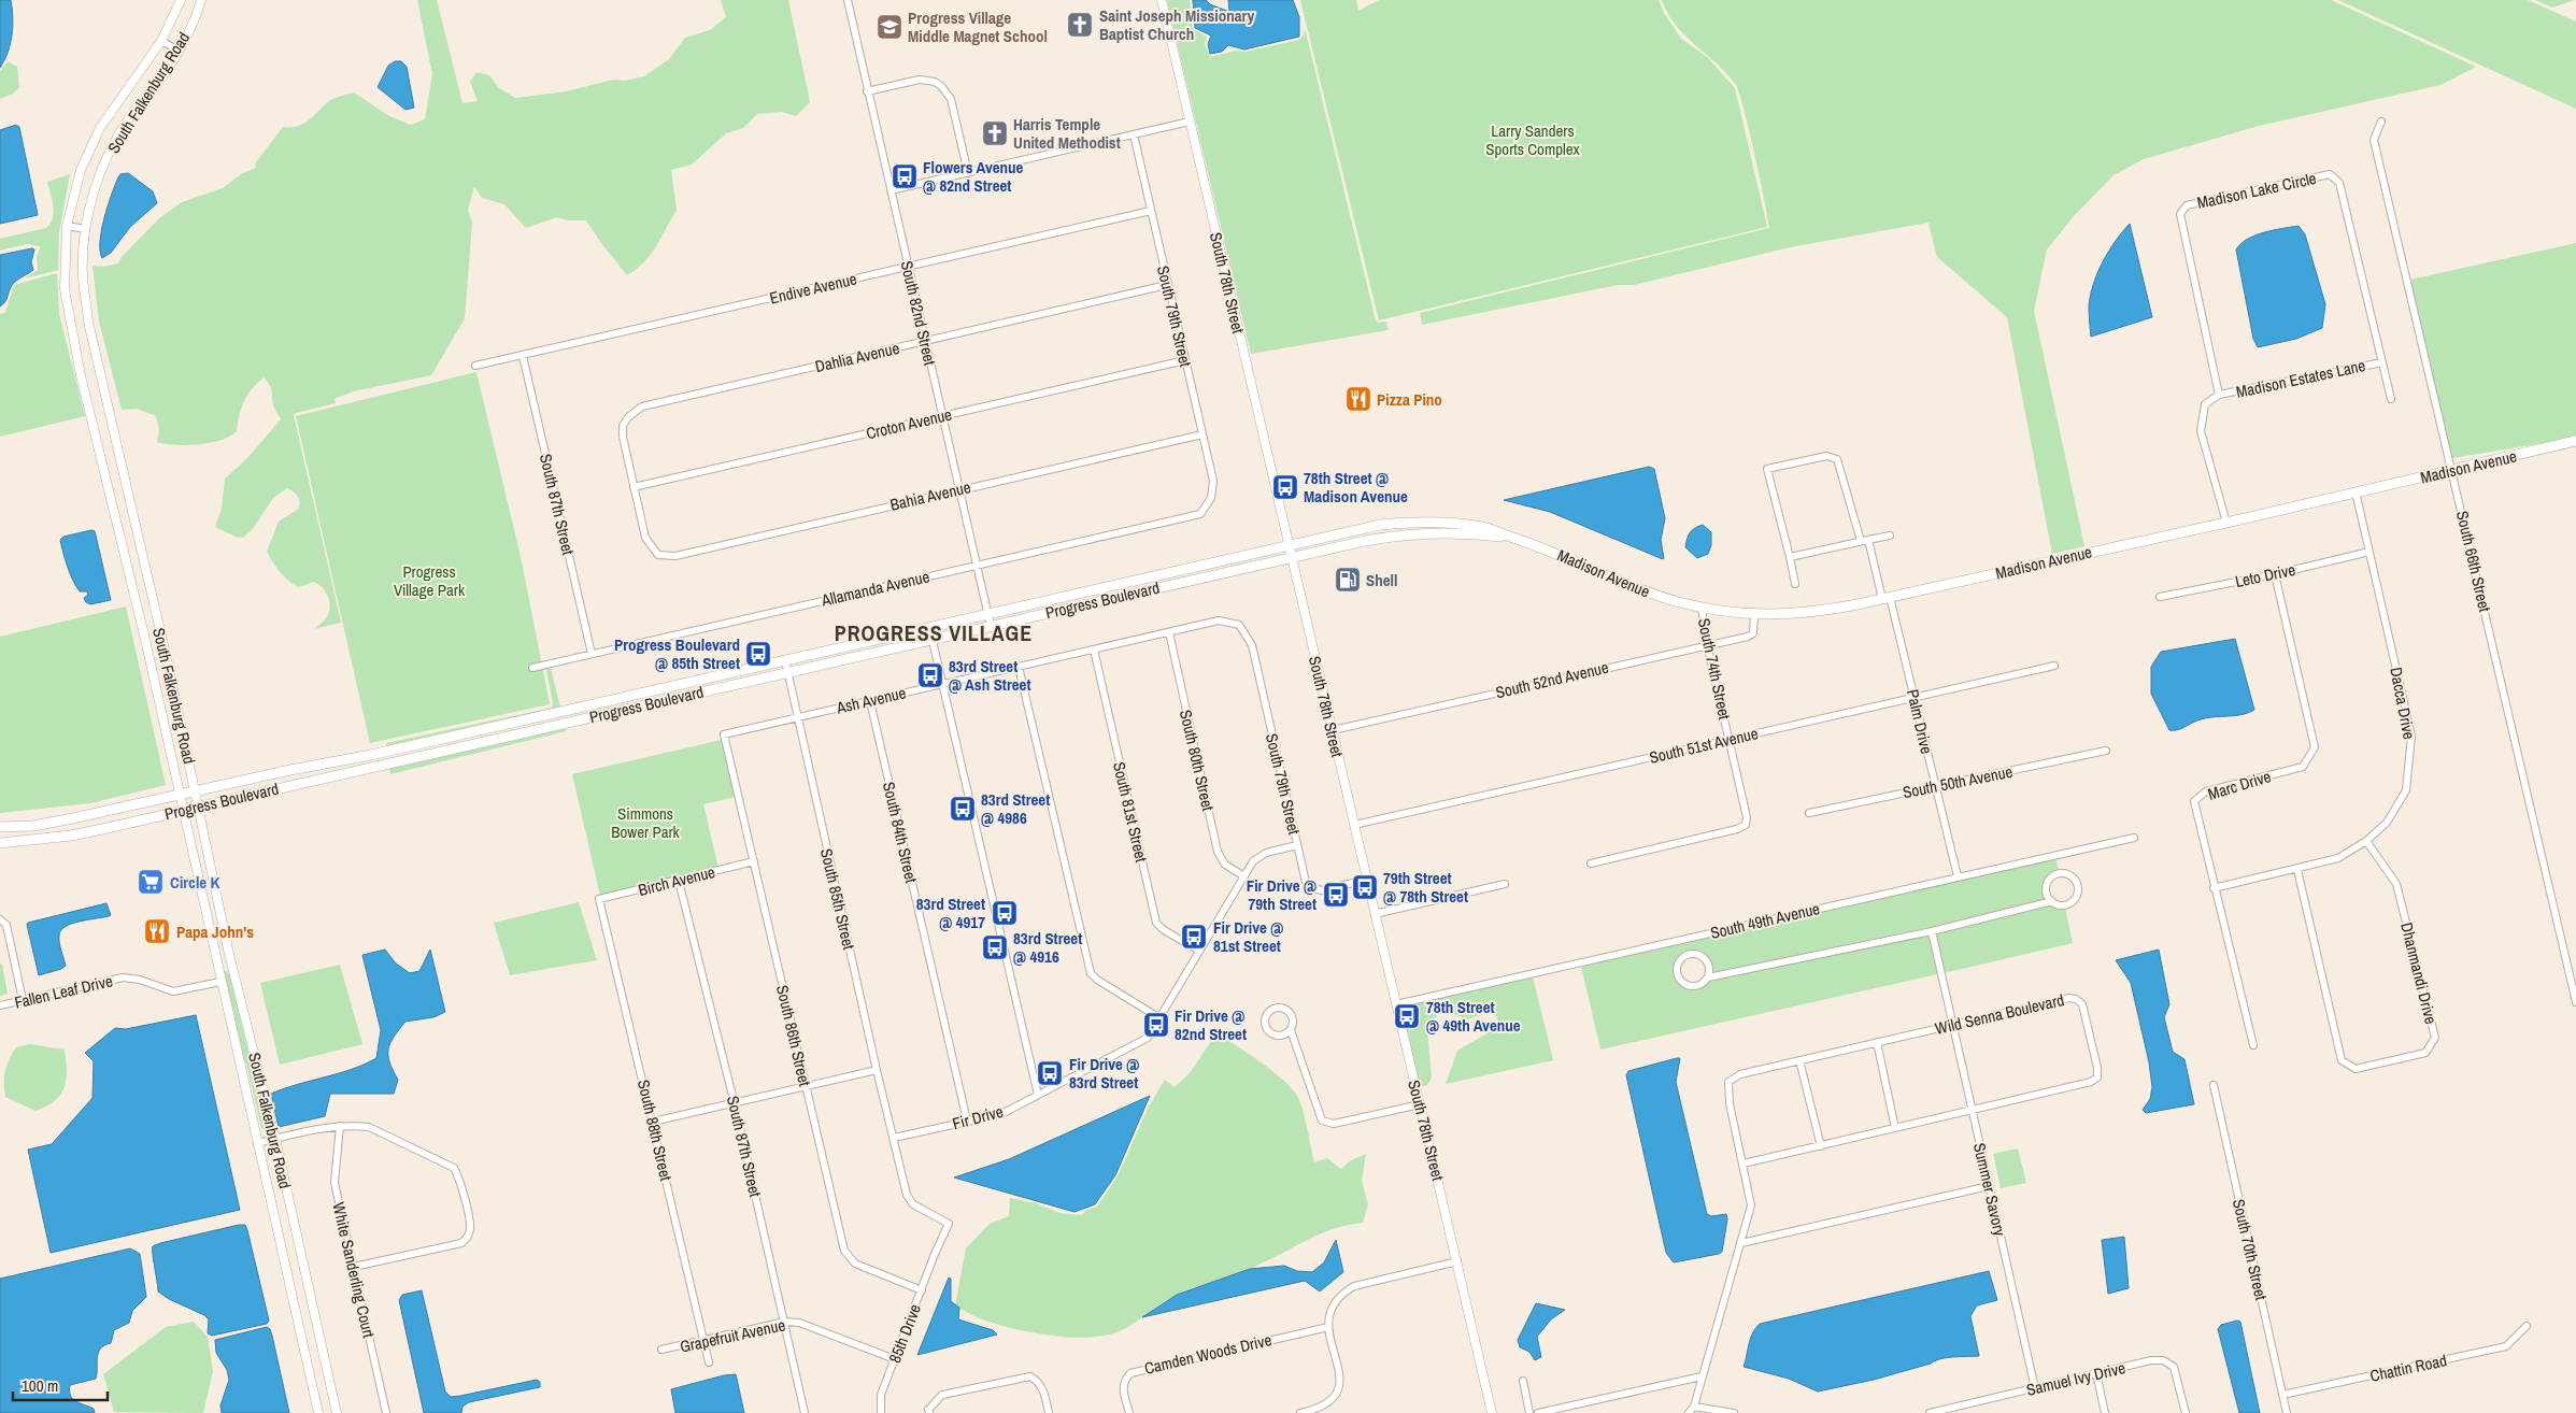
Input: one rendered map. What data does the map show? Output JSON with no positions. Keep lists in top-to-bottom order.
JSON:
{
  "streets": {
    "main road": ["Madison Avenue", "Progress Boulevard"],
    "street": [
      "South Falkenburg Road",
      "Madison Lake Circle",
      "South 78th Street",
      "Endive Avenue",
      "South 82nd Street",
      "South 79th Street",
      "Dahlia Avenue",
      "Madison Estates Lane",
      "Croton Avenue",
      "Bahia Avenue",
      "South 87th Street",
      "South 66th Street",
      "Leto Drive",
      "Allamanda Avenue",
      "South 74th Street",
      "South 52nd Avenue",
      "Ash Avenue",
      "Dacca Drive",
      "Palm Drive",
      "South 51st Avenue",
      "South 80th Street",
      "South 50th Avenue",
      "Marc Drive",
      "South 81st Street",
      "South 84th Street",
      "Birch Avenue",
      "South 85th Street",
      "South 49th Avenue",
      "Dhanmandi Drive",
      "Fallen Leaf Drive",
      "Wild Senna Boulevard",
      "South 86th Street",
      "Fir Drive",
      "South 88th Street",
      "Summer Savory",
      "South 70th Street",
      "White Sanderling Court",
      "85th Drive",
      "Grapefruit Avenue",
      "Camden Woods Drive",
      "Chattin Road",
      "Samuel Ivy Drive"
    ]
  },
  "crossings": [
    ["South Falkenburg Road", "Progress Boulevard"],
    ["South Falkenburg Road", "Fallen Leaf Drive"],
    ["Madison Lake Circle", "Madison Estates Lane"],
    ["South 78th Street", "South 79th Street"],
    ["South 78th Street", "Madison Avenue"],
    ["South 78th Street", "Progress Boulevard"],
    ["South 78th Street", "South 52nd Avenue"],
    ["South 78th Street", "South 51st Avenue"],
    ["South 78th Street", "South 49th Avenue"],
    ["Endive Avenue", "South 82nd Street"],
    ["Endive Avenue", "South 79th Street"],
    ["Endive Avenue", "South 87th Street"],
    ["South 82nd Street", "Dahlia Avenue"],
    ["South 82nd Street", "Croton Avenue"],
    ["South 82nd Street", "Bahia Avenue"],
    ["South 82nd Street", "Allamanda Avenue"],
    ["South 82nd Street", "Progress Boulevard"],
    ["South 79th Street", "Dahlia Avenue"],
    ["South 79th Street", "Croton Avenue"],
    ["South 79th Street", "Bahia Avenue"],
    ["South 79th Street", "Allamanda Avenue"],
    ["South 79th Street", "Ash Avenue"],
    ["South 79th Street", "Fir Drive"],
    ["Dahlia Avenue", "Croton Avenue"],
    ["Dahlia Avenue", "Bahia Avenue"],
    ["Croton Avenue", "Bahia Avenue"],
    ["Madison Avenue", "South 66th Street"],
    ["Madison Avenue", "Progress Boulevard"],
    ["Madison Avenue", "South 74th Street"],
    ["Madison Avenue", "South 52nd Avenue"],
    ["Madison Avenue", "Dacca Drive"],
    ["Madison Avenue", "Palm Drive"],
    ["South 87th Street", "Allamanda Avenue"],
    ["South 87th Street", "Birch Avenue"],
    ["South 87th Street", "Grapefruit Avenue"],
    ["Leto Drive", "Dacca Drive"],
    ["Leto Drive", "Marc Drive"],
    ["Progress Boulevard", "South 85th Street"],
    ["South 74th Street", "South 52nd Avenue"],
    ["South 74th Street", "South 51st Avenue"],
    ["Ash Avenue", "South 80th Street"],
    ["Ash Avenue", "South 81st Street"],
    ["Ash Avenue", "South 84th Street"],
    ["Ash Avenue", "South 85th Street"],
    ["Ash Avenue", "South 86th Street"],
    ["Dacca Drive", "Marc Drive"],
    ["Dacca Drive", "Dhanmandi Drive"],
    ["Palm Drive", "South 51st Avenue"],
    ["Palm Drive", "South 50th Avenue"],
    ["Palm Drive", "South 49th Avenue"],
    ["South 80th Street", "Fir Drive"],
    ["South 81st Street", "Fir Drive"],
    ["South 84th Street", "Fir Drive"],
    ["Birch Avenue", "South 86th Street"],
    ["Birch Avenue", "South 88th Street"],
    ["South 85th Street", "Fir Drive"],
    ["South 85th Street", "85th Drive"],
    ["Wild Senna Boulevard", "Summer Savory"],
    ["South 86th Street", "85th Drive"],
    ["Fir Drive", "85th Drive"],
    ["South 88th Street", "Grapefruit Avenue"],
    ["Summer Savory", "Samuel Ivy Drive"],
    ["South 70th Street", "Chattin Road"],
    ["85th Drive", "Grapefruit Avenue"]
  ],
  "districts": ["PROGRESS VILLAGE"],
  "parks": ["Larry Sanders Sports Complex", "Progress Village Park", "Simmons Bower Park"],
  "places": {
    "church": ["Saint Joseph Missionary Baptist Church", "Harris Temple United Methodist"],
    "school or university": ["Progress Village Middle Magnet School"],
    "bus stop": [
      "Flowers Avenue @ 82nd Street",
      "78th Street @ Madison Avenue",
      "Progress Boulevard @ 85th Street",
      "83rd Street @ Ash Street",
      "83rd Street @ 4986",
      "79th Street @ 78th Street",
      "Fir Drive @ 79th Street",
      "83rd Street @ 4917",
      "Fir Drive @ 81st Street",
      "83rd Street @ 4916",
      "78th Street @ 49th Avenue",
      "Fir Drive @ 82nd Street",
      "Fir Drive @ 83rd Street"
    ],
    "restaurant": ["Pizza Pino", "Papa John's"],
    "fuel station": ["Shell"],
    "supermarket": ["Circle K"]
  },
  "scale_bar": "100 m"
}
